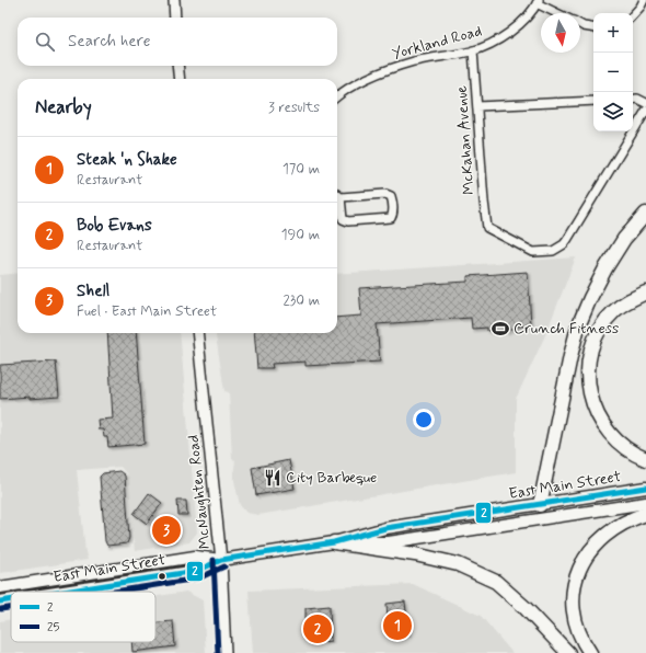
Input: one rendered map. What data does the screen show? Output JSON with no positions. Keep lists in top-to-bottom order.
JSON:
{
  "streets": {
    "main road": ["East Main Street"],
    "street": ["Yorkland Road", "McKahan Avenue", "McNaughten Road"]
  },
  "crossings": [
    ["Yorkland Road", "McKahan Avenue"],
    ["East Main Street", "McNaughten Road"]
  ],
  "places": {
    "sports": ["Crunch Fitness"],
    "restaurant": ["City Barbeque"]
  },
  "lines": ["transit line 2", "transit line 25"],
  "legend": ["2", "25"],
  "north": "bottom",
  "page": {
    "map_buttons": ["+", "−"],
    "search": "Search here",
    "heading": ["Nearby", "3 results"],
    "list": [
      {
        "mark": "1",
        "name": "Steak 'n Shake",
        "note": "Restaurant",
        "value": "170 m"
      },
      {
        "mark": "2",
        "name": "Bob Evans",
        "note": "Restaurant",
        "value": "190 m"
      },
      {
        "mark": "3",
        "name": "Shell",
        "note": "Fuel · East Main Street",
        "value": "230 m"
      }
    ],
    "pins": ["3", "1", "2"]
  }
}
